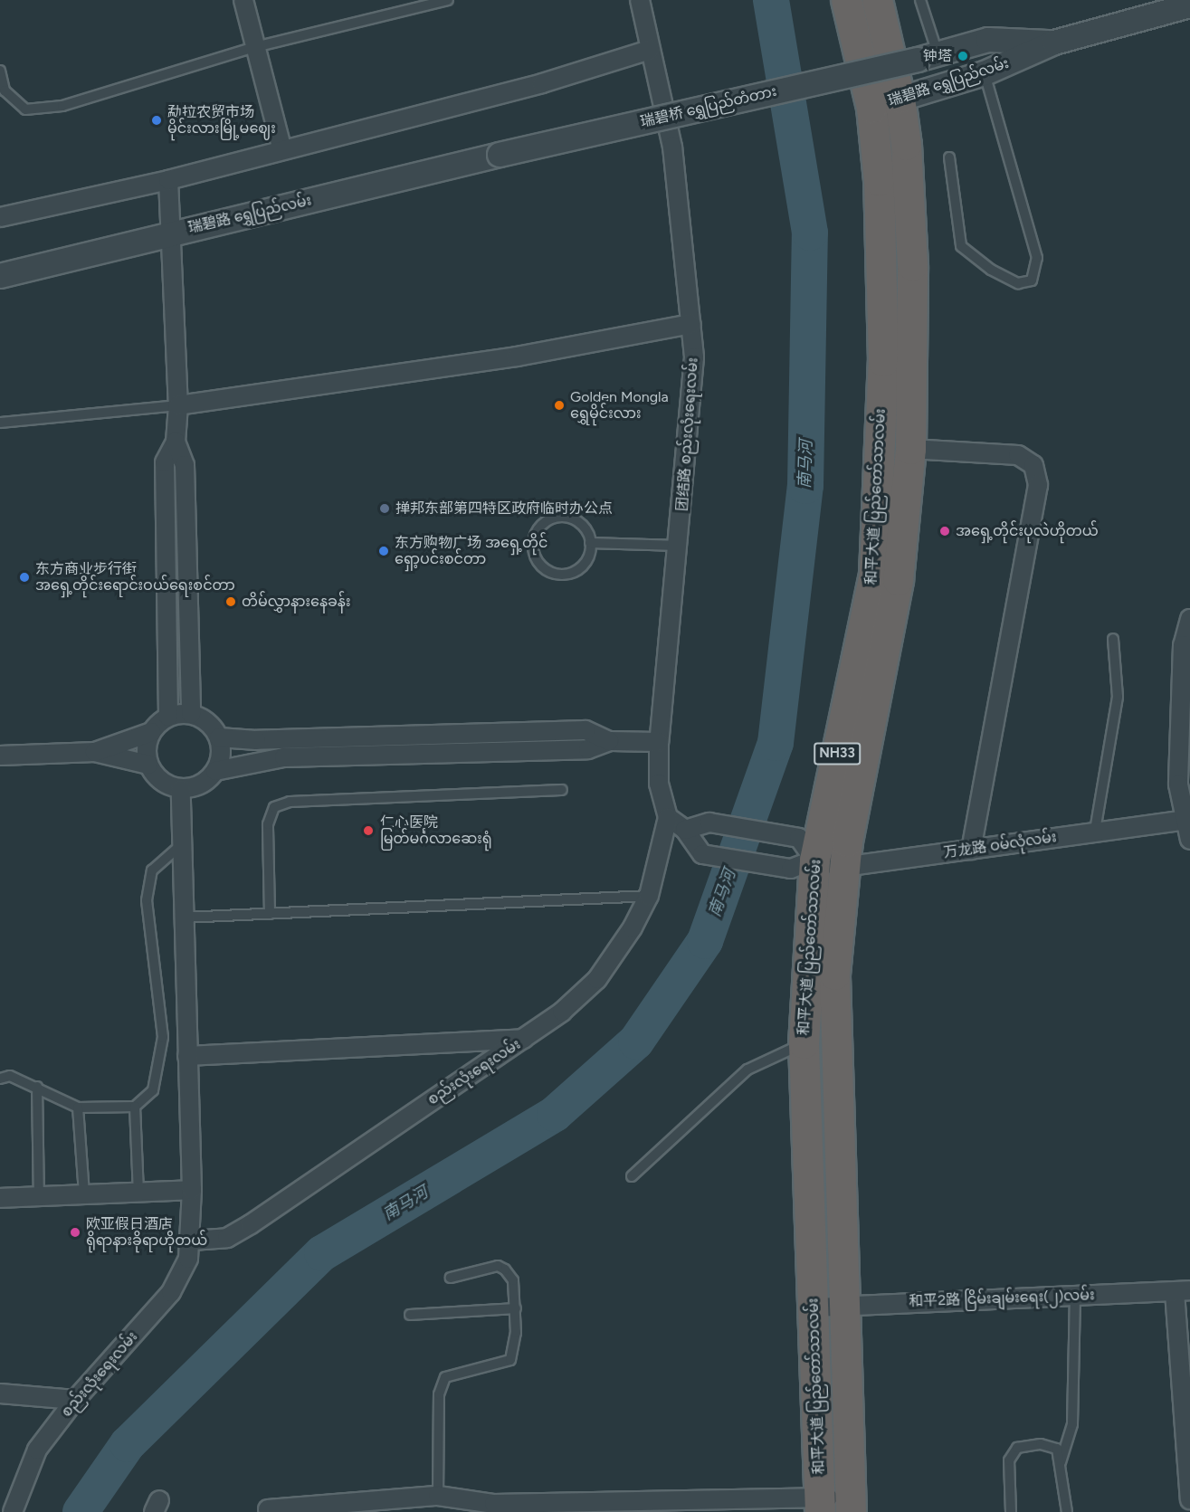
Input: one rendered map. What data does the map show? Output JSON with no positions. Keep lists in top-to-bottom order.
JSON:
{
  "streets": {
    "highway": ["和平大道 ပြည်တော်သာလမ်း", "NH33"],
    "street": [
      "瑞碧路 ရွှေပြည်လမ်း",
      "瑞碧桥 ရွှေပြည်တံတား",
      "团结路 စည်းလုံးရေးလမ်း",
      "万龙路 ဝမ်လုံလမ်း",
      "စည်းလုံးရေးလမ်း",
      "和平2路 ငြိမ်းချမ်းရေး(၂)လမ်း"
    ]
  },
  "crossings": [
    ["瑞碧路 ရွှေပြည်လမ်း", "瑞碧桥 ရွှေပြည်တံတား"],
    ["瑞碧路 ရွှေပြည်လမ်း", "和平大道 ပြည်တော်သာလမ်း"],
    ["团结路 စည်းလုံးရေးလမ်း", "စည်းလုံးရေးလမ်း"],
    ["和平大道 ပြည်တော်သာလမ်း", "万龙路 ဝမ်လုံလမ်း"],
    ["和平大道 ပြည်တော်သာလမ်း", "和平2路 ငြိမ်းချမ်းရေး(၂)လမ်း"]
  ],
  "water": ["南马河"],
  "places": [
    "钟塔",
    "勐拉农贸市场 မိုင်းလားမြို့မဈေး",
    "Golden Mongla ရွှေမိုင်းလား",
    "掸邦东部第四特区政府临时办公点",
    "အရှေ့တိုင်းပုလဲဟိုတယ်",
    "东方购物广场 အရှေ့တိုင် ရှော့ပင်းစင်တာ",
    "东方商业步行街 အရှေ့တိုင်းရောင်းဝယ်ရေးစင်တာ",
    "တိမ်လွှာနားနေခန်း",
    "仁心医院 မြတ်မင်္ဂလာဆေးရုံ",
    "欧亚假日酒店 ရိုရာနားခိုရာဟိုတယ်"
  ]
}
